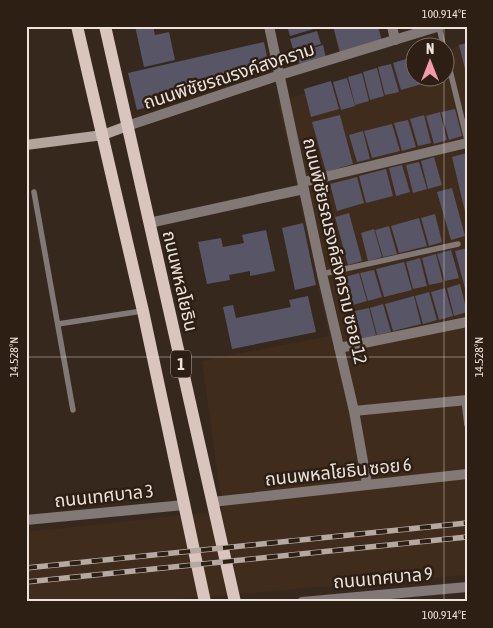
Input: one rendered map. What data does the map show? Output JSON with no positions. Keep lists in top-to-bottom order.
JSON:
{
  "streets": {
    "main road": ["ถนนพิชัยรณรงค์สงคราม", "ถนนพหลโยธิน", "1"],
    "street": [
      "ถนนพิชัยรณรงค์สงคราม ซอย 12",
      "ถนนพหลโยธิน ซอย 6",
      "ถนนเทศบาล 3",
      "ถนนเทศบาล 9"
    ]
  },
  "crossings": [
    ["ถนนพิชัยรณรงค์สงคราม", "ถนนพิชัยรณรงค์สงคราม ซอย 12"],
    ["ถนนพิชัยรณรงค์สงคราม", "ถนนพหลโยธิน"],
    ["ถนนพิชัยรณรงค์สงคราม", "1"],
    ["ถนนพิชัยรณรงค์สงคราม ซอย 12", "ถนนพหลโยธิน ซอย 6"],
    ["ถนนพหลโยธิน", "ถนนพหลโยธิน ซอย 6"],
    ["1", "ถนนเทศบาล 3"]
  ],
  "north": "top",
  "coordinates": ["100.914°E", "14.528°N"]
}
